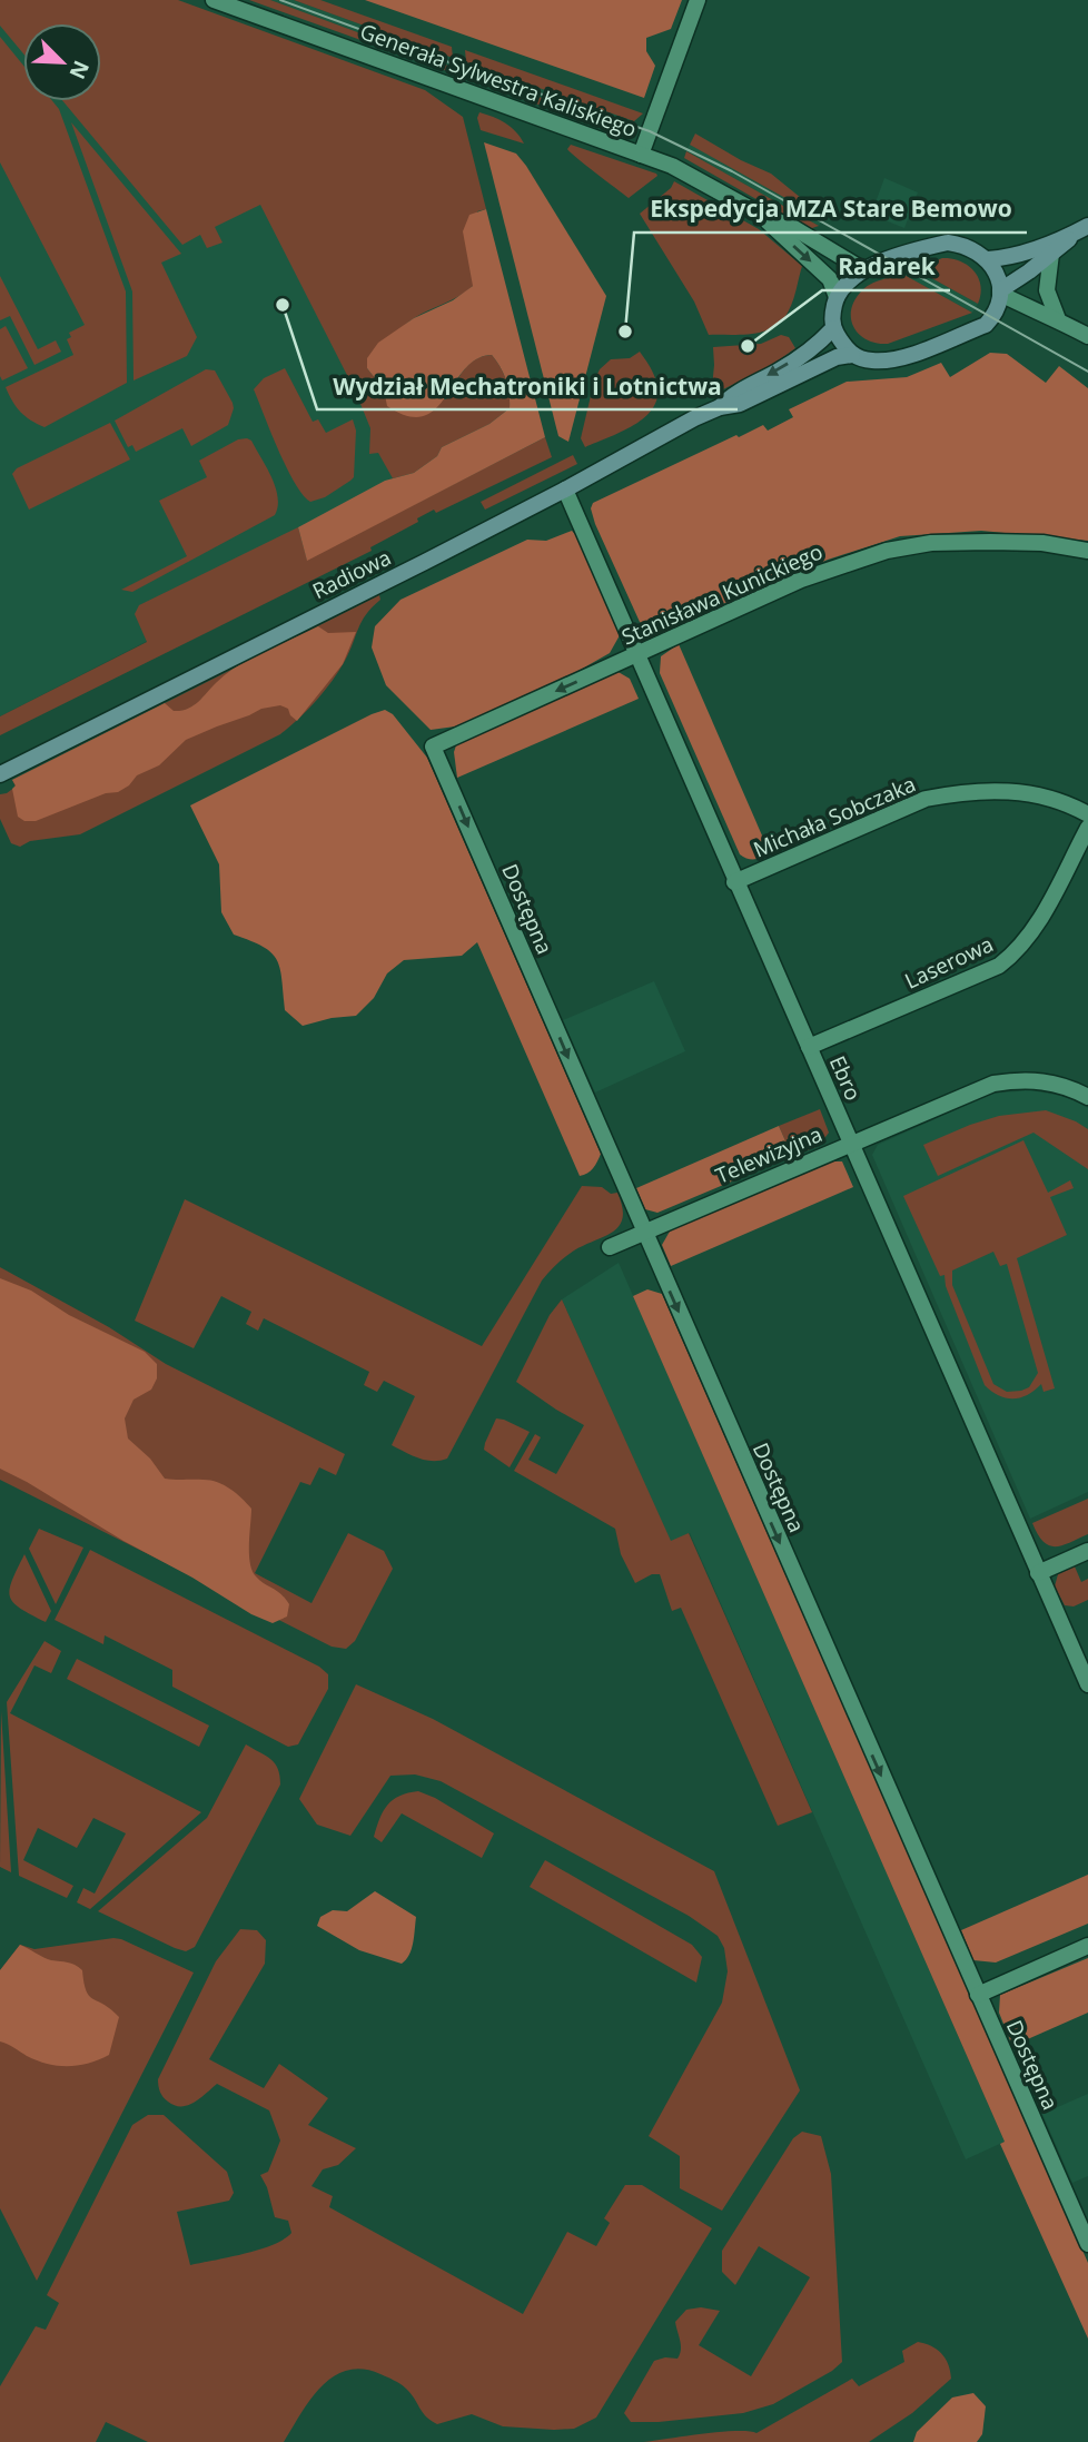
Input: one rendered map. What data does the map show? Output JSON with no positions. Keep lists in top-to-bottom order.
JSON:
{
  "streets": {
    "main road": ["Radiowa"],
    "street": [
      "Generała Sylwestra Kaliskiego",
      "Stanisława Kunickiego",
      "Michała Sobczaka",
      "Dostępna",
      "Laserowa",
      "Ebro",
      "Telewizyjna"
    ]
  },
  "crossings": [
    ["Generała Sylwestra Kaliskiego", "Radiowa"],
    ["Radiowa", "Ebro"],
    ["Stanisława Kunickiego", "Dostępna"],
    ["Stanisława Kunickiego", "Ebro"],
    ["Michała Sobczaka", "Ebro"],
    ["Dostępna", "Telewizyjna"],
    ["Laserowa", "Ebro"],
    ["Ebro", "Telewizyjna"]
  ],
  "one_way": ["Dostępna"],
  "places": ["Wydział Mechatroniki i Lotnictwa", "Ekspedycja MZA Stare Bemowo", "Radarek"],
  "north": "bottom right"
}
